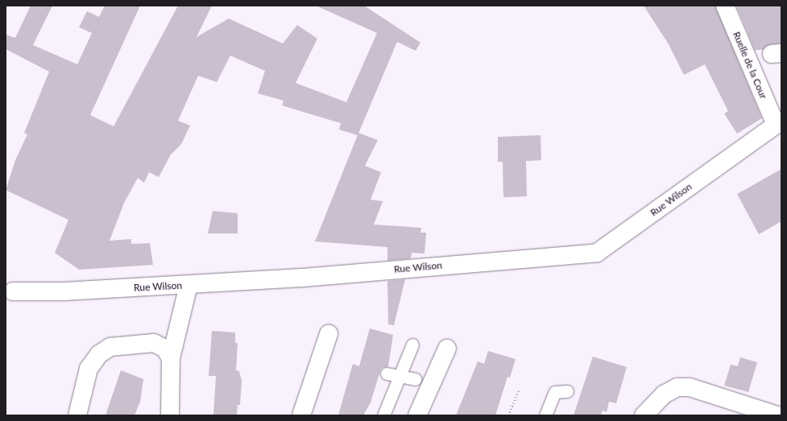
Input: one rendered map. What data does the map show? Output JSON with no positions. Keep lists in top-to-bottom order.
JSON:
{
  "streets": {
    "street": ["Ruelle de la Cour", "Rue Wilson"]
  },
  "crossings": [
    ["Ruelle de la Cour", "Rue Wilson"]
  ]
}
